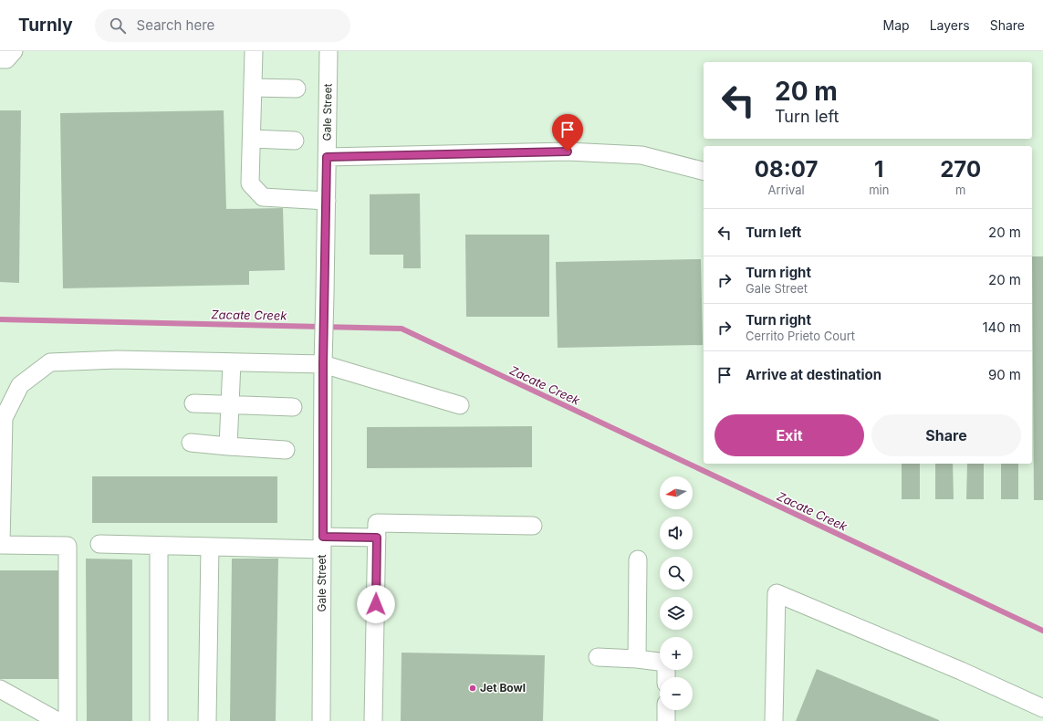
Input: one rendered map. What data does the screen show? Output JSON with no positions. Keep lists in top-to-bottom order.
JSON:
{
  "streets": {
    "street": ["Gale Street"]
  },
  "water": ["Zacate Creek"],
  "places": ["Jet Bowl"],
  "north": "left",
  "page": {
    "header": "Turnly",
    "search": "Search here",
    "nav": ["Map", "Layers", "Share"],
    "turn": ["20 m", "Turn left"],
    "eta": [
      "08:07",
      "Arrival",
      "1",
      "min",
      "270",
      "m"
    ],
    "list": [
      {
        "name": "Turn left",
        "value": "20 m"
      },
      {
        "name": "Turn right",
        "note": "Gale Street",
        "value": "20 m"
      },
      {
        "name": "Turn right",
        "note": "Cerrito Prieto Court",
        "value": "140 m"
      },
      {
        "name": "Arrive at destination",
        "value": "90 m"
      }
    ],
    "buttons": ["Exit", "Share"],
    "map_buttons": ["+", "−"]
  }
}
